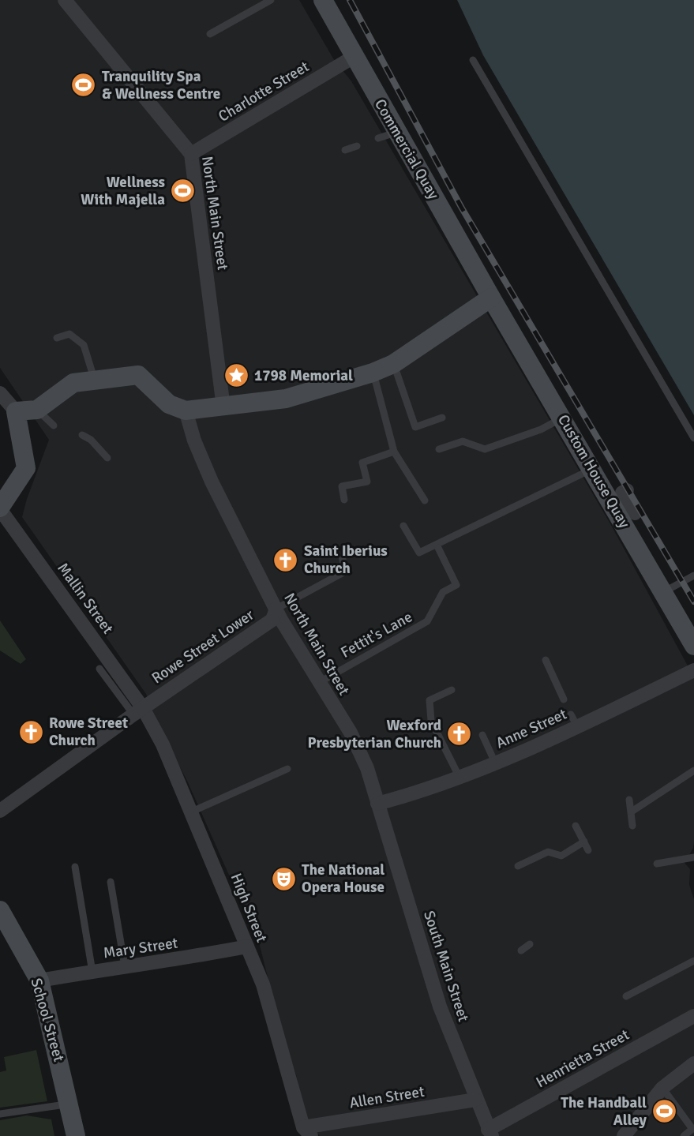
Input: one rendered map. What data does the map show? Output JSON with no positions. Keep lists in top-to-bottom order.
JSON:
{
  "streets": {
    "main road": ["Commercial Quay", "Custom House Quay", "School Street"],
    "street": [
      "Charlotte Street",
      "North Main Street",
      "Mallin Street",
      "Rowe Street Lower",
      "Anne Street",
      "High Street",
      "Mary Street",
      "South Main Street",
      "Henrietta Street",
      "Allen Street"
    ],
    "lane": ["Fettit's Lane"]
  },
  "crossings": [
    ["Charlotte Street", "Commercial Quay"],
    ["Charlotte Street", "North Main Street"],
    ["Commercial Quay", "Custom House Quay"],
    ["North Main Street", "Fettit's Lane"],
    ["North Main Street", "Rowe Street Lower"],
    ["North Main Street", "Anne Street"],
    ["North Main Street", "South Main Street"],
    ["Mallin Street", "Rowe Street Lower"],
    ["Mallin Street", "High Street"],
    ["Rowe Street Lower", "High Street"],
    ["Anne Street", "South Main Street"],
    ["High Street", "Mary Street"],
    ["High Street", "Allen Street"],
    ["Mary Street", "School Street"],
    ["South Main Street", "Henrietta Street"],
    ["South Main Street", "Allen Street"]
  ],
  "places": {
    "sports": ["Tranquility Spa & Wellness Centre", "Wellness With Majella", "The Handball Alley"],
    "place": ["1798 Memorial"],
    "church": ["Saint Iberius Church", "Rowe Street Church", "Wexford Presbyterian Church"],
    "theatre": ["The National Opera House"]
  }
}
